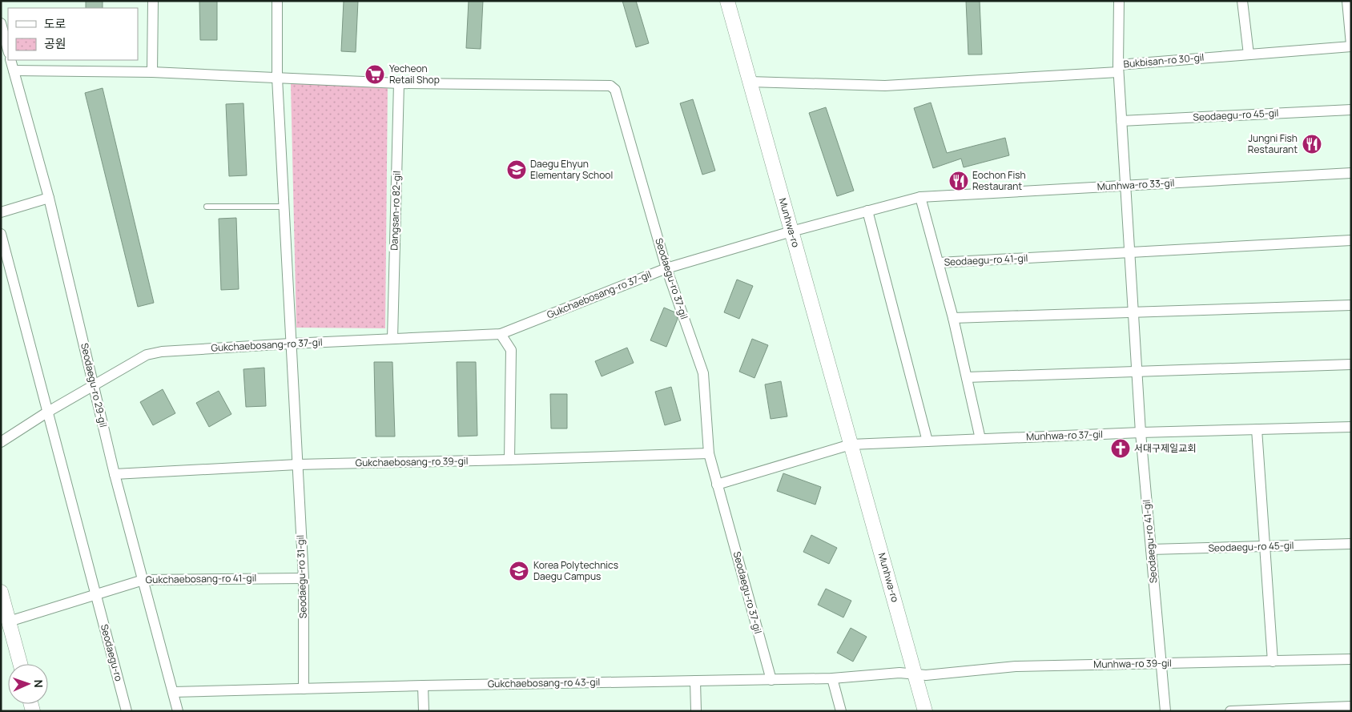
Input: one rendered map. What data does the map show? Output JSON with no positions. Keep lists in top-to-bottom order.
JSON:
{
  "streets": {
    "main road": ["Munhwa-ro"],
    "street": [
      "Bukbisan-ro 30-gil",
      "Seodaegu-ro 45-gil",
      "Munhwa-ro 33-gil",
      "Dangsan-ro 82-gil",
      "Seodaegu-ro 41-gil",
      "Seodaegu-ro 37-gil",
      "Gukchaebosang-ro 37-gil",
      "Seodaegu-ro 29-gil",
      "Munhwa-ro 37-gil",
      "Gukchaebosang-ro 39-gil",
      "Seodaegu-ro 31-gil",
      "Gukchaebosang-ro 41-gil",
      "Seodaegu-ro",
      "Munhwa-ro 39-gil",
      "Gukchaebosang-ro 43-gil"
    ]
  },
  "crossings": [
    ["Bukbisan-ro 30-gil", "Seodaegu-ro 41-gil"],
    ["Seodaegu-ro 45-gil", "Seodaegu-ro 41-gil"],
    ["Munhwa-ro 33-gil", "Munhwa-ro"],
    ["Munhwa-ro 33-gil", "Seodaegu-ro 41-gil"],
    ["Munhwa-ro 33-gil", "Gukchaebosang-ro 37-gil"],
    ["Dangsan-ro 82-gil", "Seodaegu-ro 37-gil"],
    ["Dangsan-ro 82-gil", "Gukchaebosang-ro 37-gil"],
    ["Munhwa-ro", "Gukchaebosang-ro 37-gil"],
    ["Munhwa-ro", "Munhwa-ro 37-gil"],
    ["Munhwa-ro", "Munhwa-ro 39-gil"],
    ["Munhwa-ro", "Gukchaebosang-ro 43-gil"],
    ["Seodaegu-ro 41-gil", "Munhwa-ro 37-gil"],
    ["Seodaegu-ro 41-gil", "Munhwa-ro 39-gil"],
    ["Seodaegu-ro 37-gil", "Gukchaebosang-ro 37-gil"],
    ["Seodaegu-ro 37-gil", "Seodaegu-ro 29-gil"],
    ["Seodaegu-ro 37-gil", "Gukchaebosang-ro 39-gil"],
    ["Seodaegu-ro 37-gil", "Seodaegu-ro 31-gil"],
    ["Seodaegu-ro 37-gil", "Gukchaebosang-ro 43-gil"],
    ["Gukchaebosang-ro 37-gil", "Seodaegu-ro 29-gil"],
    ["Gukchaebosang-ro 37-gil", "Seodaegu-ro 31-gil"],
    ["Seodaegu-ro 29-gil", "Gukchaebosang-ro 39-gil"],
    ["Seodaegu-ro 29-gil", "Gukchaebosang-ro 41-gil"],
    ["Seodaegu-ro 29-gil", "Gukchaebosang-ro 43-gil"],
    ["Gukchaebosang-ro 39-gil", "Seodaegu-ro 31-gil"],
    ["Seodaegu-ro 31-gil", "Gukchaebosang-ro 41-gil"],
    ["Seodaegu-ro 31-gil", "Gukchaebosang-ro 43-gil"],
    ["Gukchaebosang-ro 41-gil", "Seodaegu-ro"],
    ["Munhwa-ro 39-gil", "Gukchaebosang-ro 43-gil"]
  ],
  "places": {
    "supermarket": ["Yecheon Retail Shop"],
    "restaurant": ["Jungni Fish Restaurant", "Eochon Fish Restaurant"],
    "school or university": ["Daegu Ehyun Elementary School", "Korea Polytechnics Daegu Campus"],
    "church": ["서대구제일교회"]
  },
  "legend": ["도로", "공원"],
  "north": "right"
}
